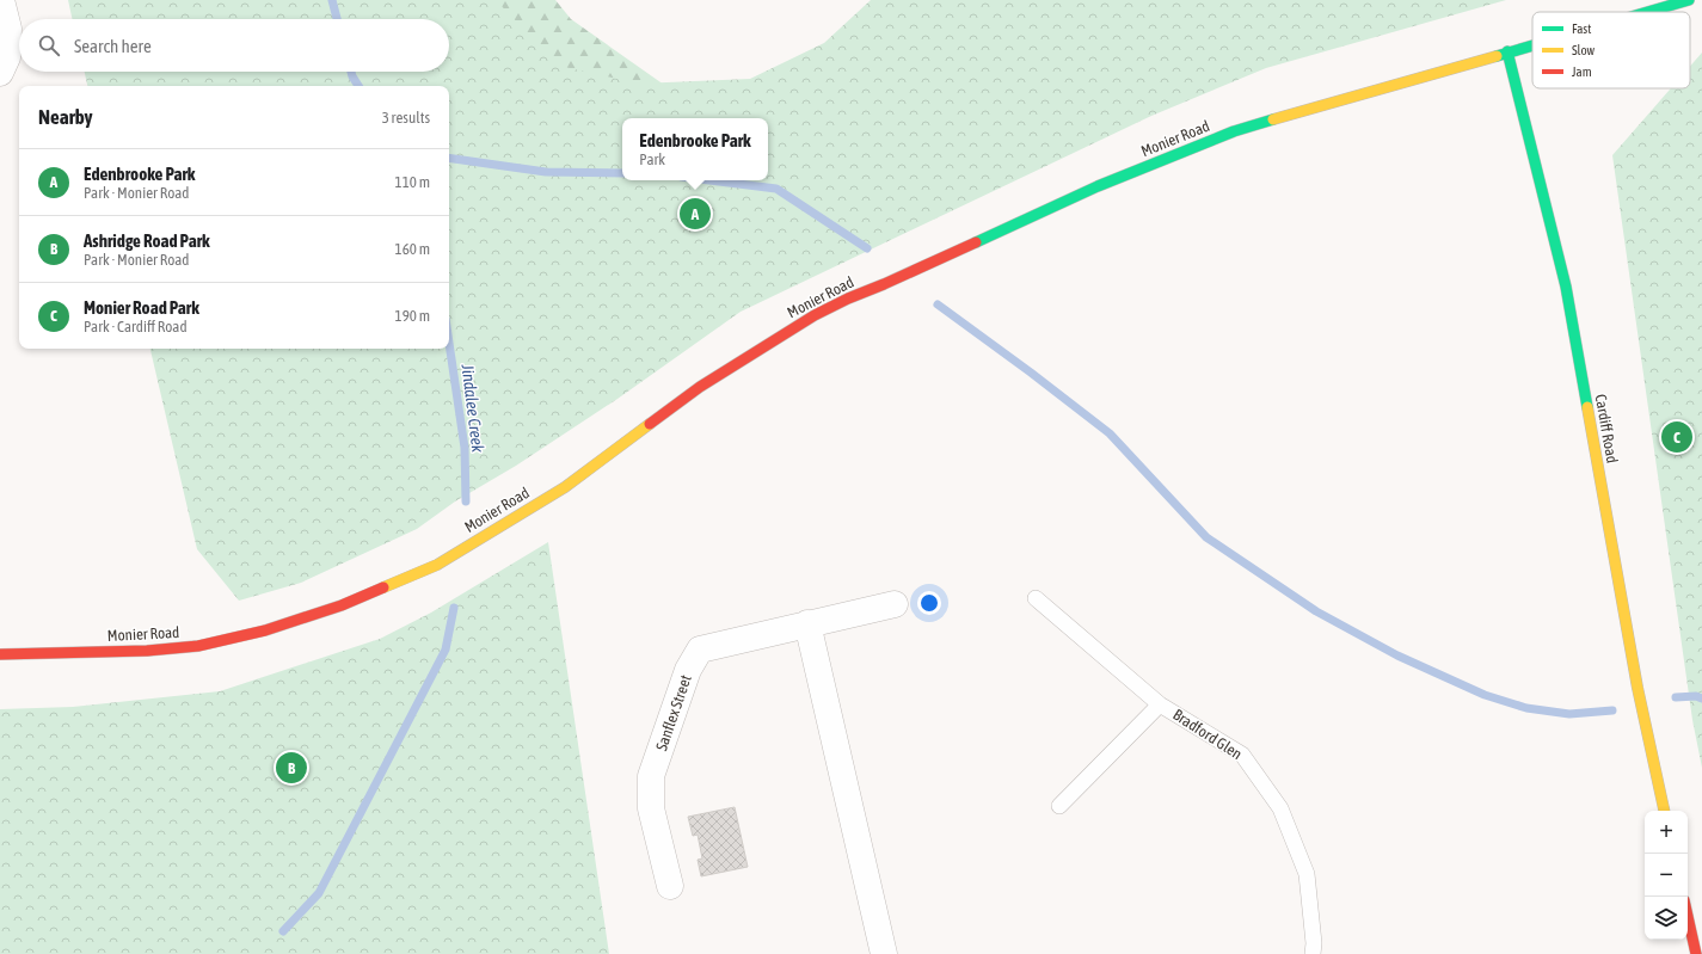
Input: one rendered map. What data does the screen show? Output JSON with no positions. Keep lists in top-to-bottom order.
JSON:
{
  "streets": {
    "main road": ["Monier Road", "Cardiff Road"],
    "street": ["Sanflex Street"],
    "lane": ["Bradford Glen"]
  },
  "crossings": [
    ["Monier Road", "Cardiff Road"]
  ],
  "water": ["Jindalee Creek"],
  "legend": ["Fast", "Slow", "Jam"],
  "page": {
    "search": "Search here",
    "heading": ["Nearby", "3 results"],
    "popup": ["Edenbrooke Park", "Park"],
    "list": [
      {
        "mark": "A",
        "name": "Edenbrooke Park",
        "note": "Park · Monier Road",
        "value": "110 m"
      },
      {
        "mark": "B",
        "name": "Ashridge Road Park",
        "note": "Park · Monier Road",
        "value": "160 m"
      },
      {
        "mark": "C",
        "name": "Monier Road Park",
        "note": "Park · Cardiff Road",
        "value": "190 m"
      }
    ],
    "pins": ["A", "C", "B"],
    "map_buttons": ["+", "−"]
  }
}
